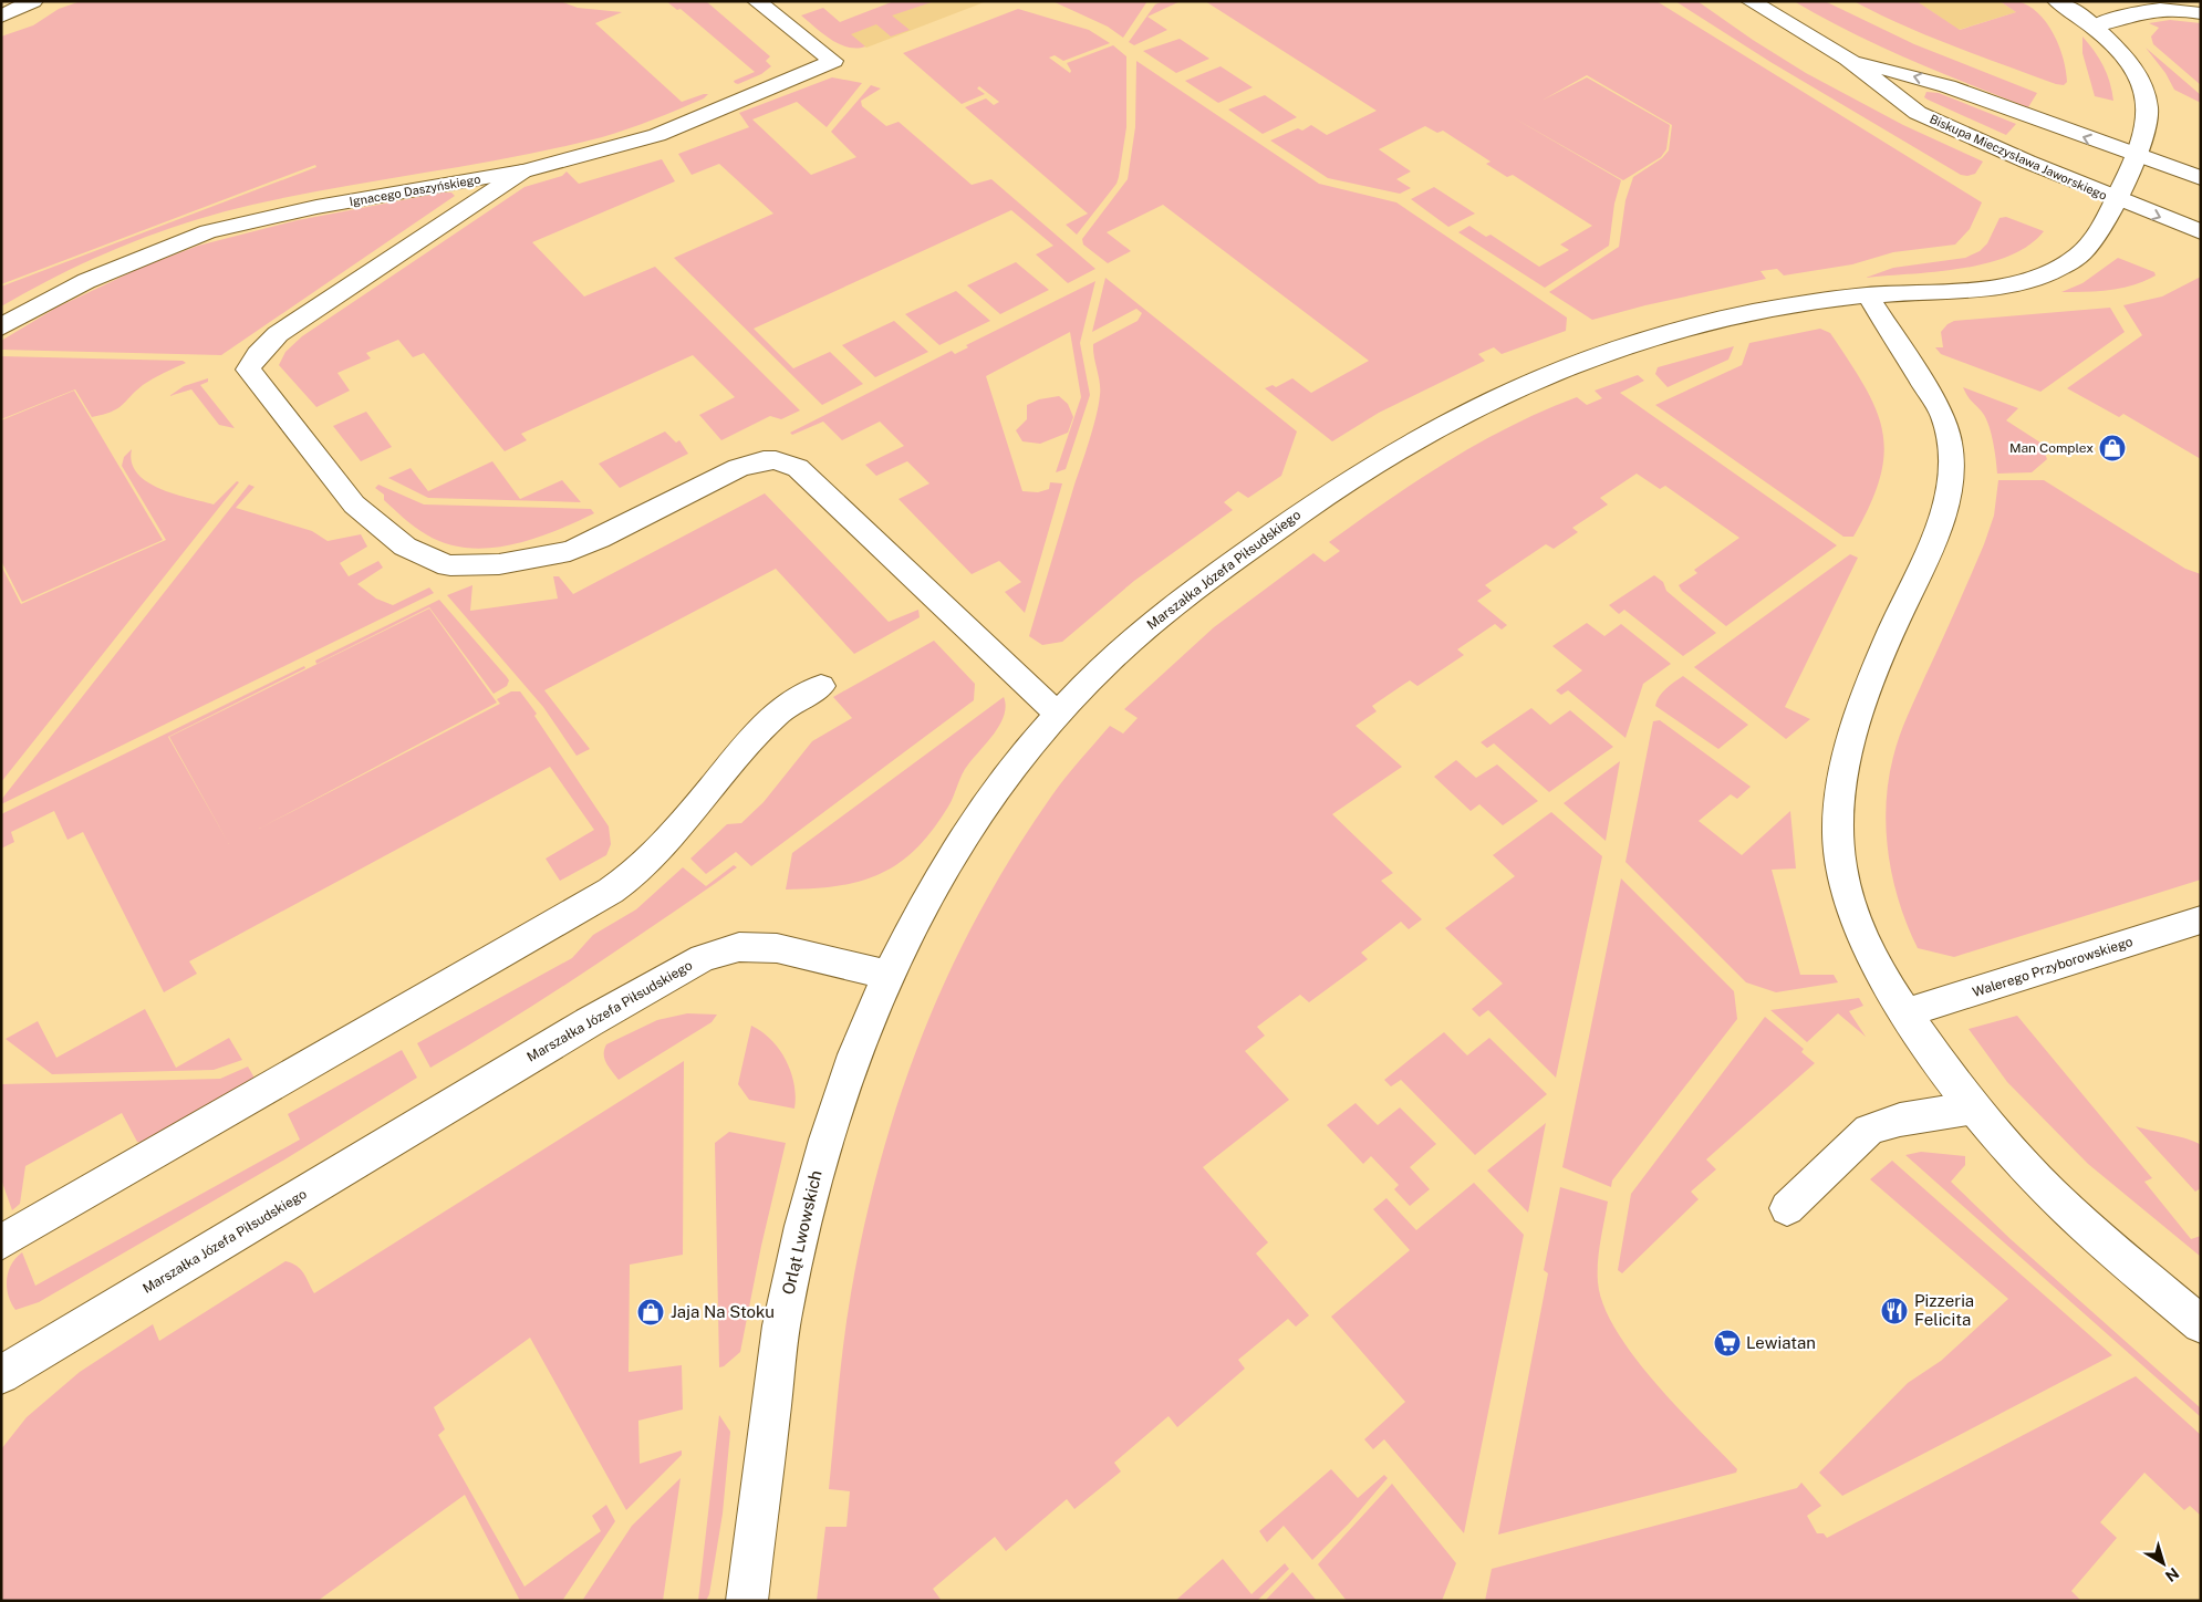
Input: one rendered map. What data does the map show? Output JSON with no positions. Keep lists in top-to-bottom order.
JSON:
{
  "streets": {
    "street": [
      "Biskupa Mieczysława Jaworskiego",
      "Ignacego Daszyńskiego",
      "Marszałka Józefa Piłsudskiego",
      "Walerego Przyborowskiego",
      "Orląt Lwowskich"
    ]
  },
  "crossings": [
    ["Marszałka Józefa Piłsudskiego", "Orląt Lwowskich"]
  ],
  "places": {
    "shop": ["Man Complex", "Jaja Na Stoku"],
    "restaurant": ["Pizzeria Felicita"],
    "supermarket": ["Lewiatan"]
  },
  "north": "bottom right"
}
